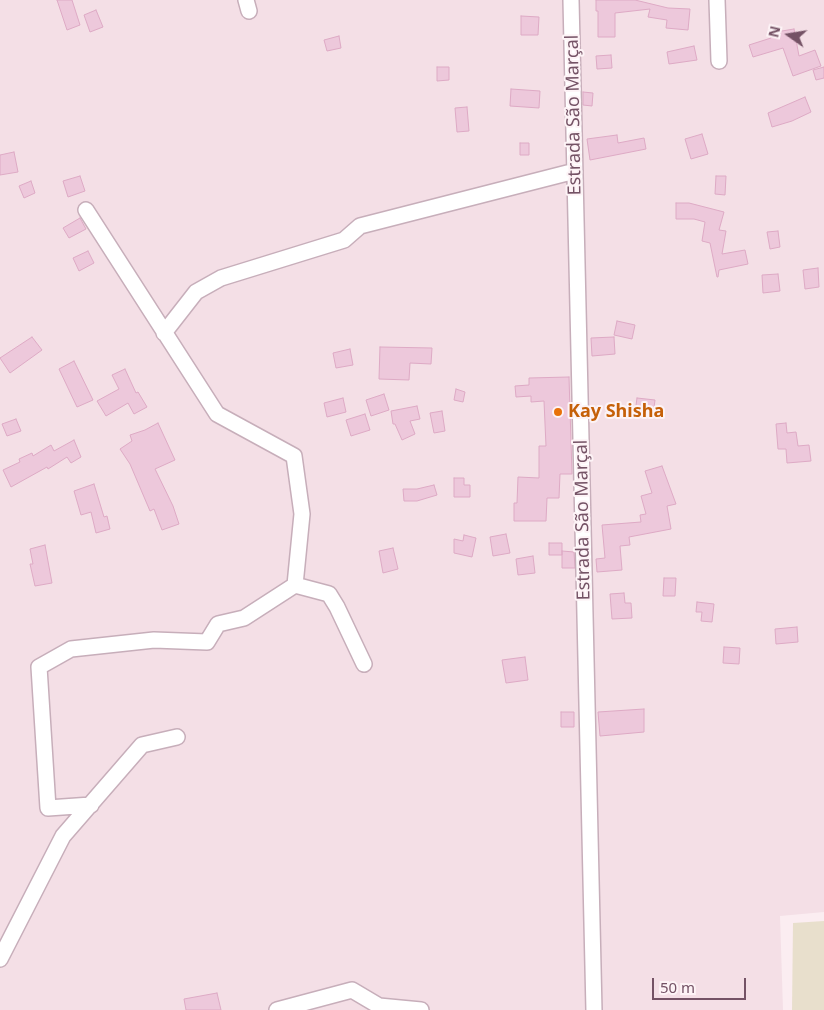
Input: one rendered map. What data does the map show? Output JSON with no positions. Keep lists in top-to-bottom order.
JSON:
{
  "streets": {
    "street": ["Estrada São Marçal"]
  },
  "places": ["Kay Shisha"],
  "scale_bar": "50 m",
  "north": "left"
}
